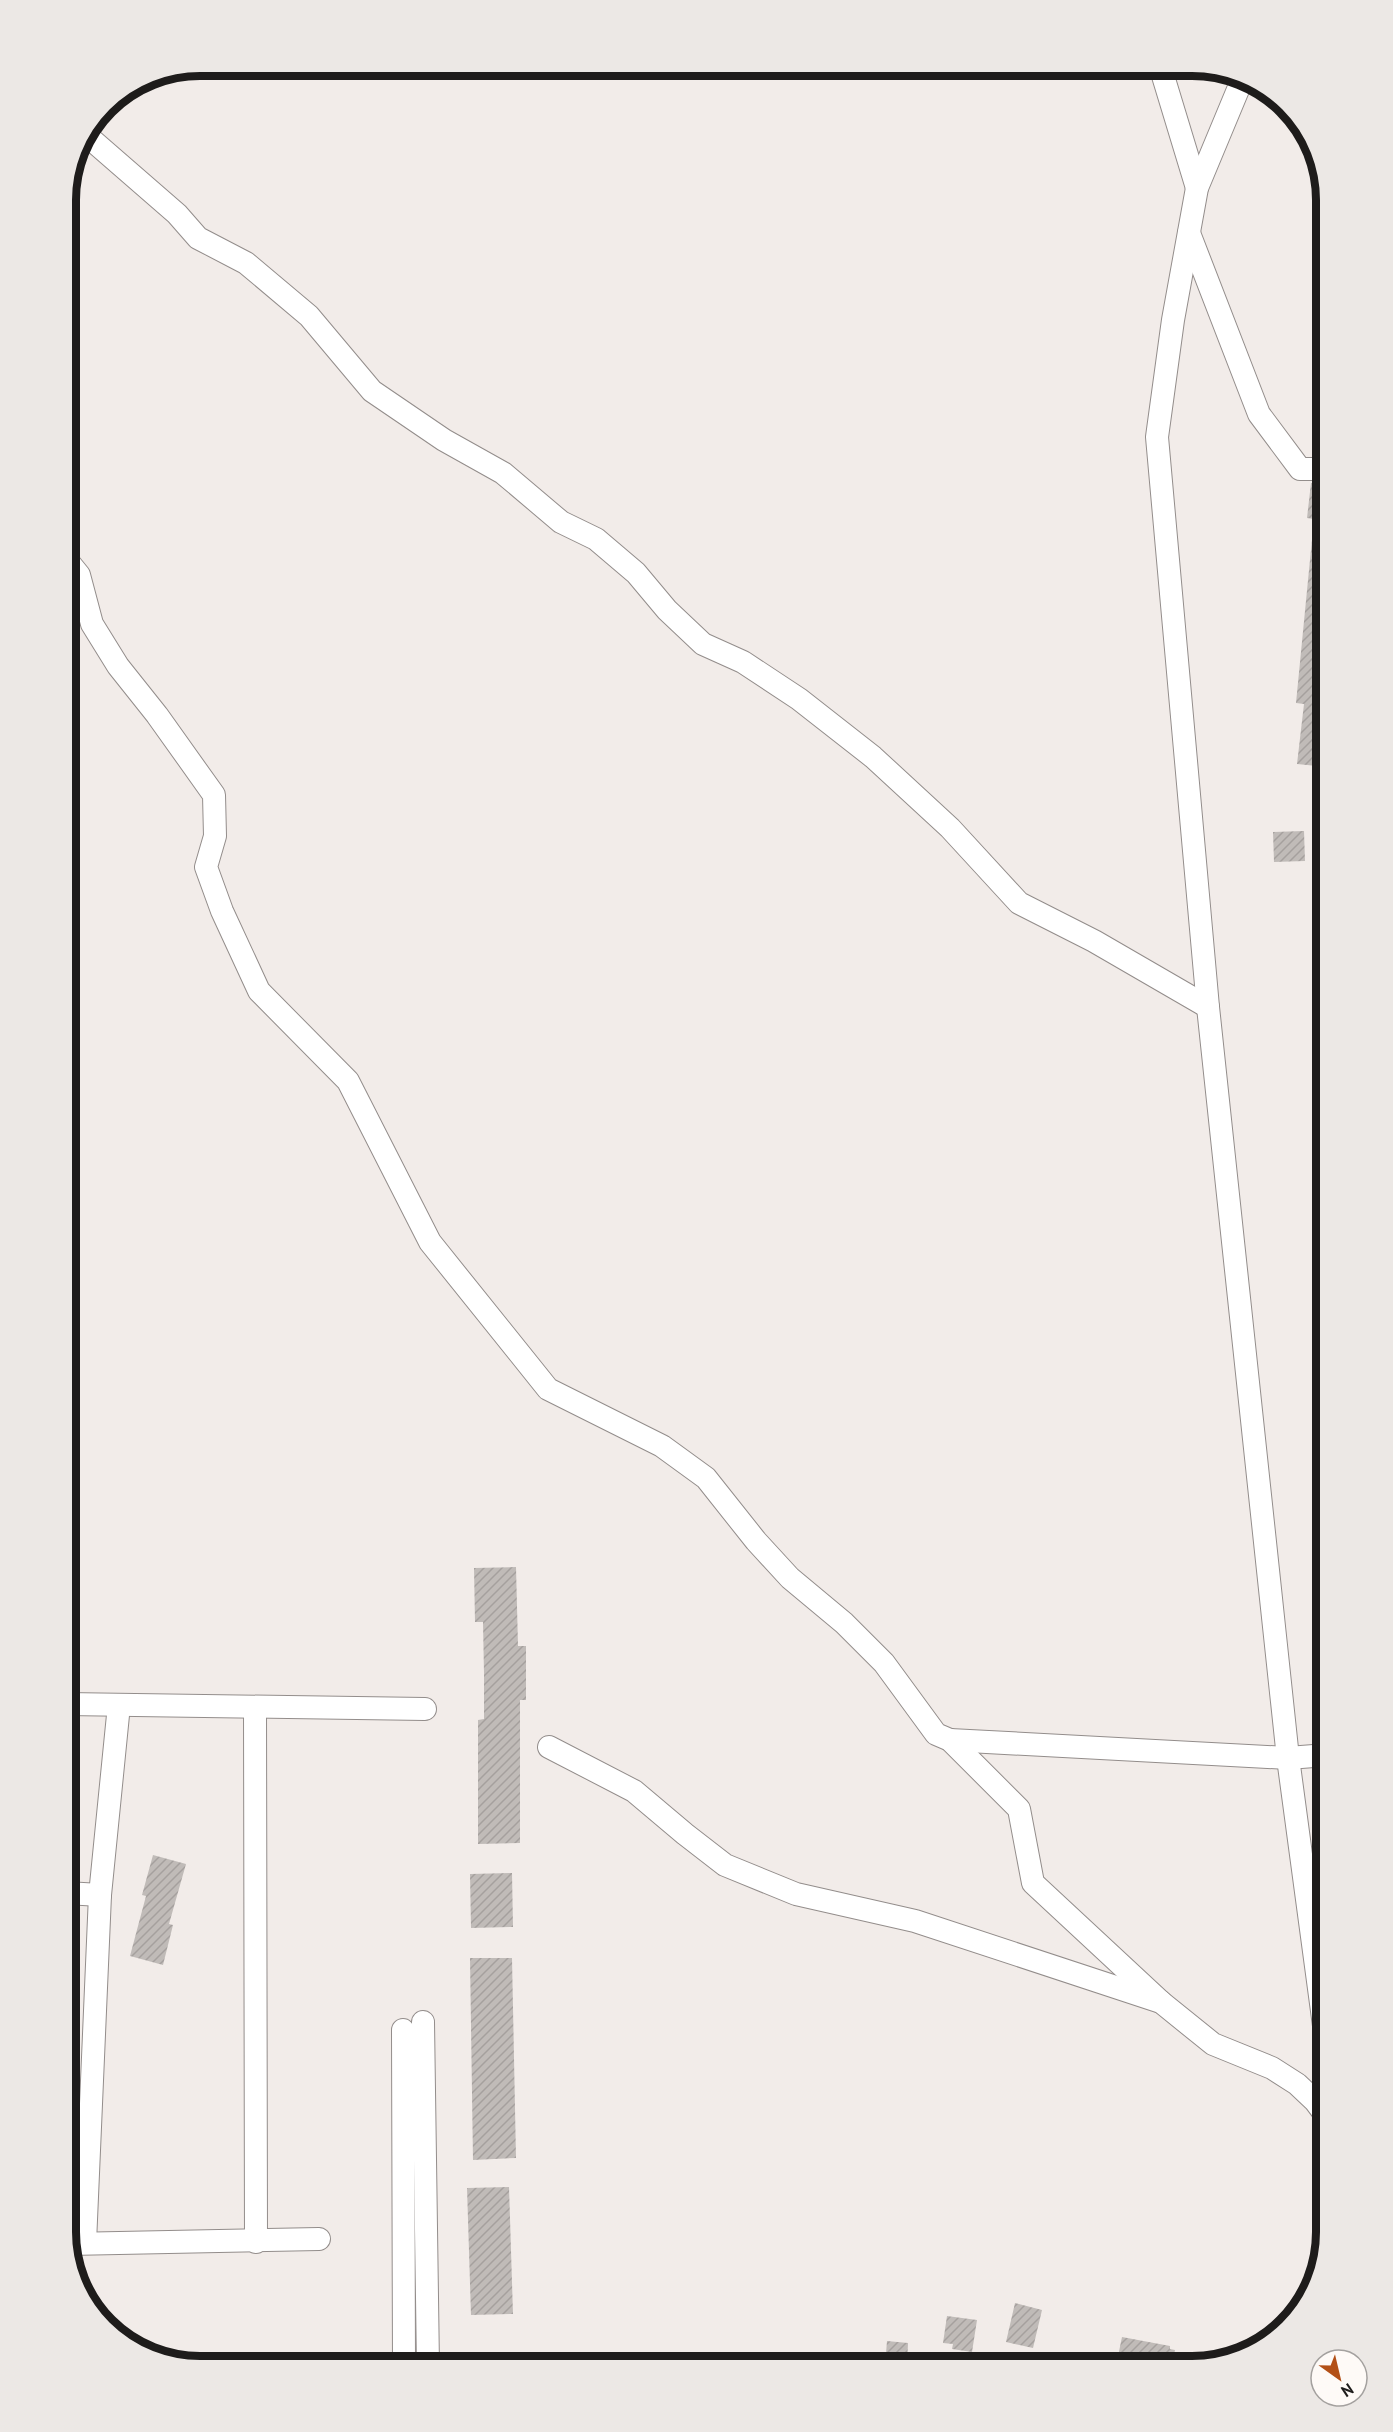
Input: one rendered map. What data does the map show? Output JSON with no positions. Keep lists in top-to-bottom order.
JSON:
{
  "north": "bottom right"
}
